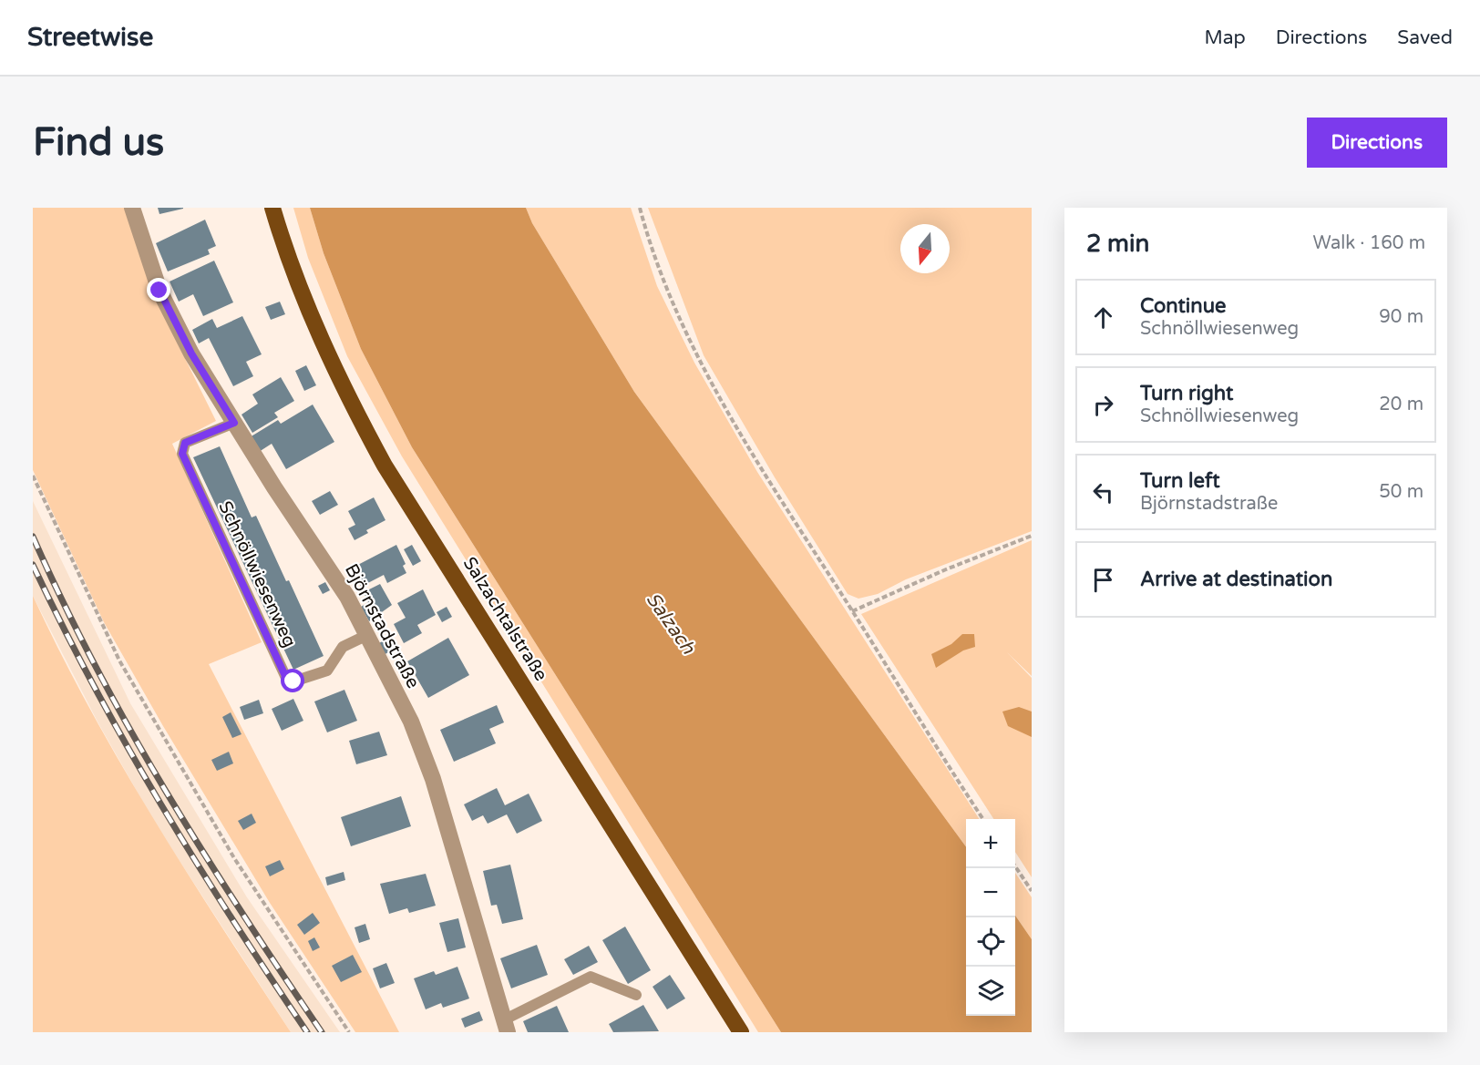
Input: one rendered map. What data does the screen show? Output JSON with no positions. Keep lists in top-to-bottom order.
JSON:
{
  "streets": {
    "main road": ["Salzachtalstraße"],
    "street": ["Björnstadstraße"],
    "lane": ["Schnöllwiesenweg"]
  },
  "crossings": [
    ["Schnöllwiesenweg", "Björnstadstraße"]
  ],
  "water": ["Salzach"],
  "north": "bottom",
  "page": {
    "header": "Streetwise",
    "nav": ["Map", "Directions", "Saved"],
    "buttons": "Directions",
    "title": "Find us",
    "heading": ["2 min", "Walk · 160 m"],
    "list": [
      ["Continue", "Schnöllwiesenweg", "90 m"],
      ["Turn right", "Schnöllwiesenweg", "20 m"],
      ["Turn left", "Björnstadstraße", "50 m"],
      "Arrive at destination"
    ],
    "map_buttons": ["+", "−"]
  }
}
